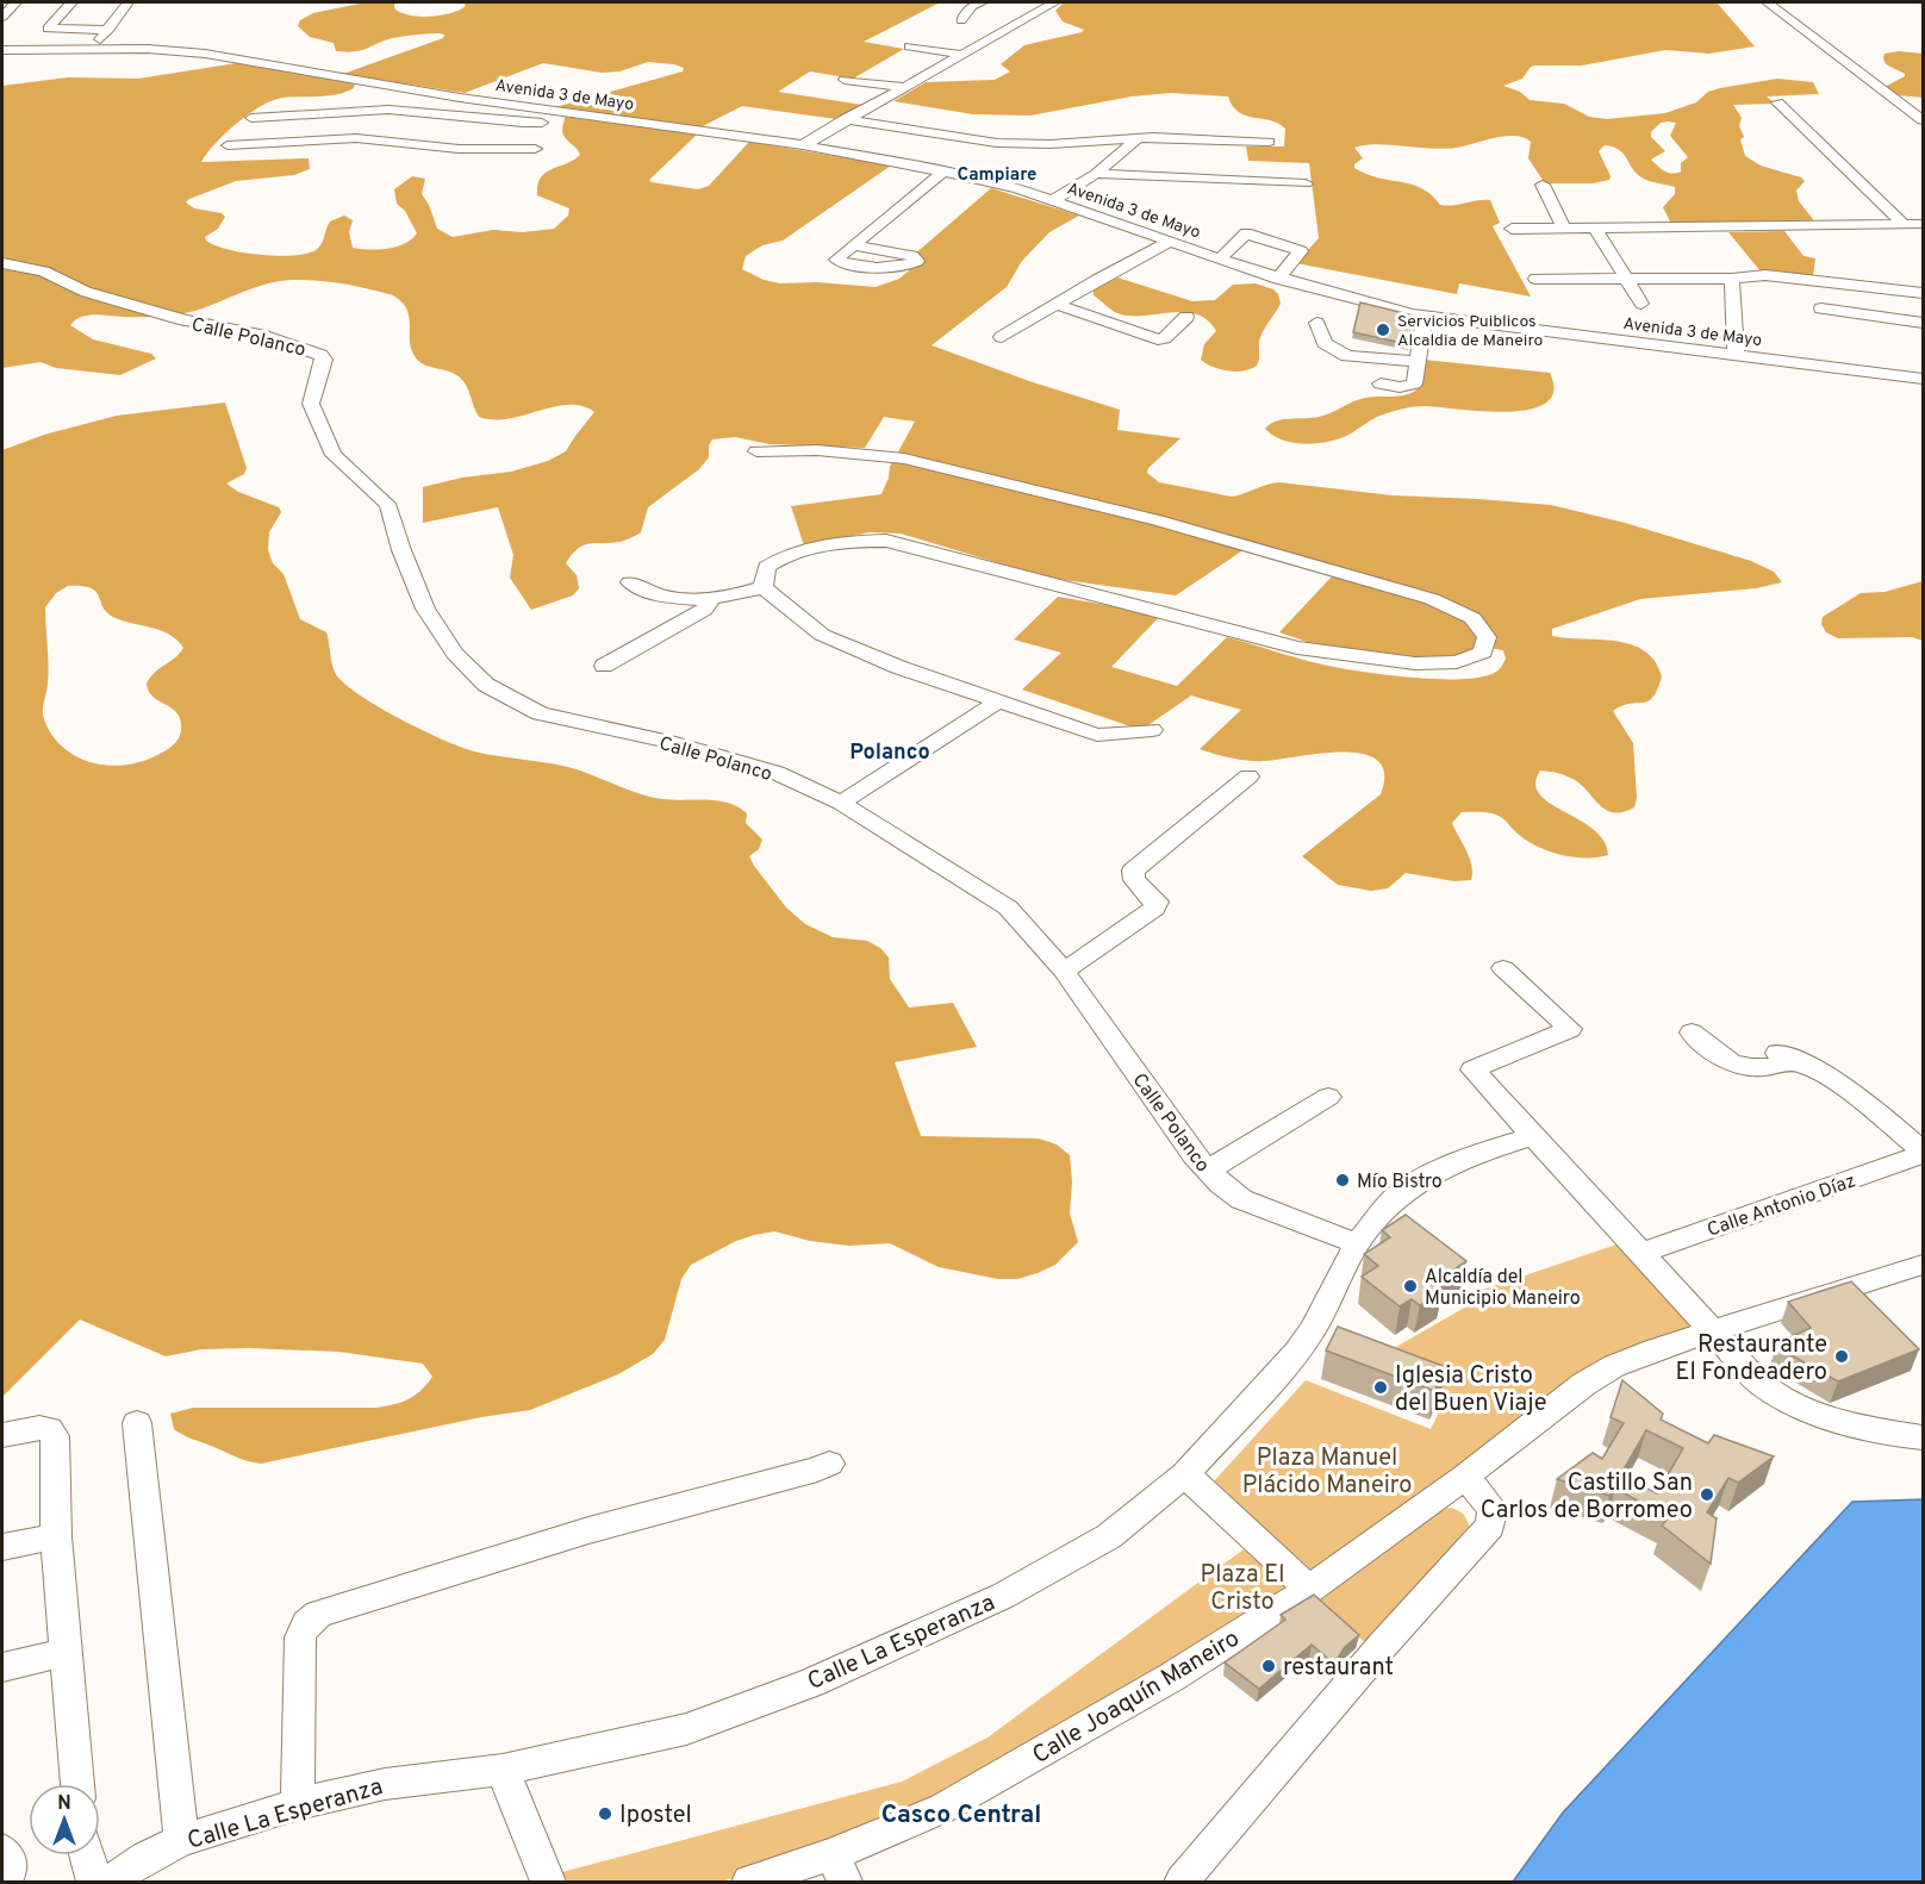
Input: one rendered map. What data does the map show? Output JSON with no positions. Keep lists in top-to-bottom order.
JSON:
{
  "streets": {
    "street": [
      "Avenida 3 de Mayo",
      "Calle Polanco",
      "Calle Antonio Díaz",
      "Calle La Esperanza",
      "Calle Joaquín Maneiro"
    ]
  },
  "crossings": [
    ["Calle Polanco", "Calle La Esperanza"]
  ],
  "districts": ["Campiare", "Polanco", "Casco Central"],
  "parks": ["Plaza Manuel Plácido Maneiro", "Plaza El Cristo"],
  "places": [
    "Servicios Puiblicos Alcaldia de Maneiro",
    "Mío Bistro",
    "Alcaldía del Municipio Maneiro",
    "Restaurante El Fondeadero",
    "Iglesia Cristo del Buen Viaje",
    "Castillo San Carlos de Borromeo",
    "restaurant",
    "Ipostel"
  ],
  "north": "top"
}
